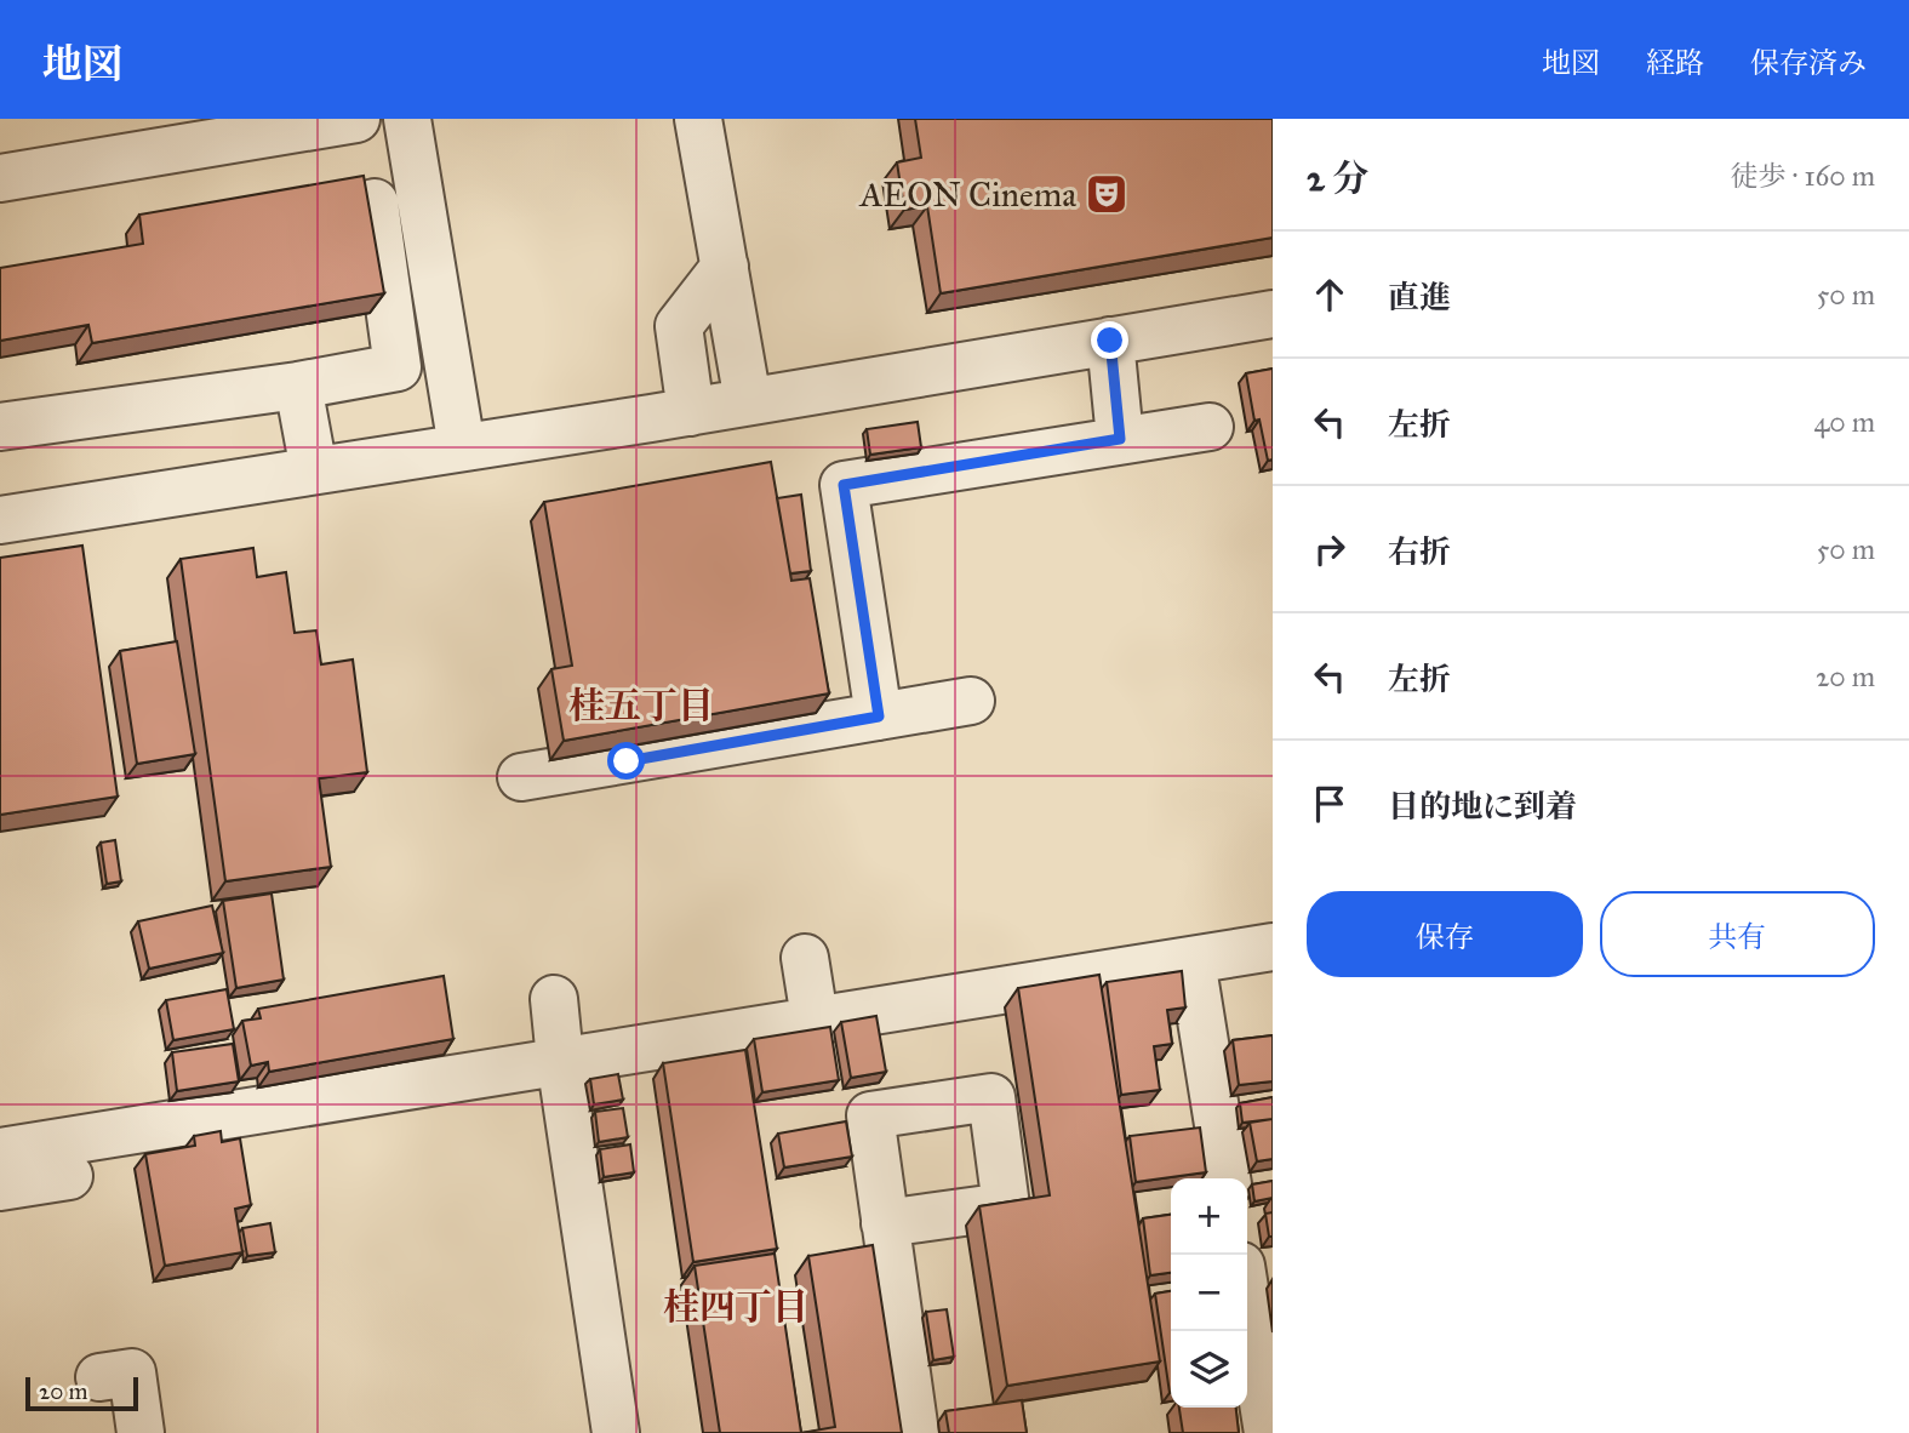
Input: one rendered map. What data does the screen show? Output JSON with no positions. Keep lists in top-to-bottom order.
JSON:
{
  "districts": ["桂五丁目", "桂四丁目"],
  "places": {
    "theatre": ["AEON Cinema"]
  },
  "scale_bar": "20 m",
  "page": {
    "header": "地図",
    "nav": ["地図", "経路", "保存済み"],
    "heading": ["2 分", "徒歩 · 160 m"],
    "list": [
      ["直進", "50 m"],
      ["左折", "40 m"],
      ["右折", "50 m"],
      ["左折", "20 m"],
      "目的地に到着"
    ],
    "buttons": ["保存", "共有"],
    "map_buttons": ["+", "−"],
    "scale": "20 m"
  }
}
